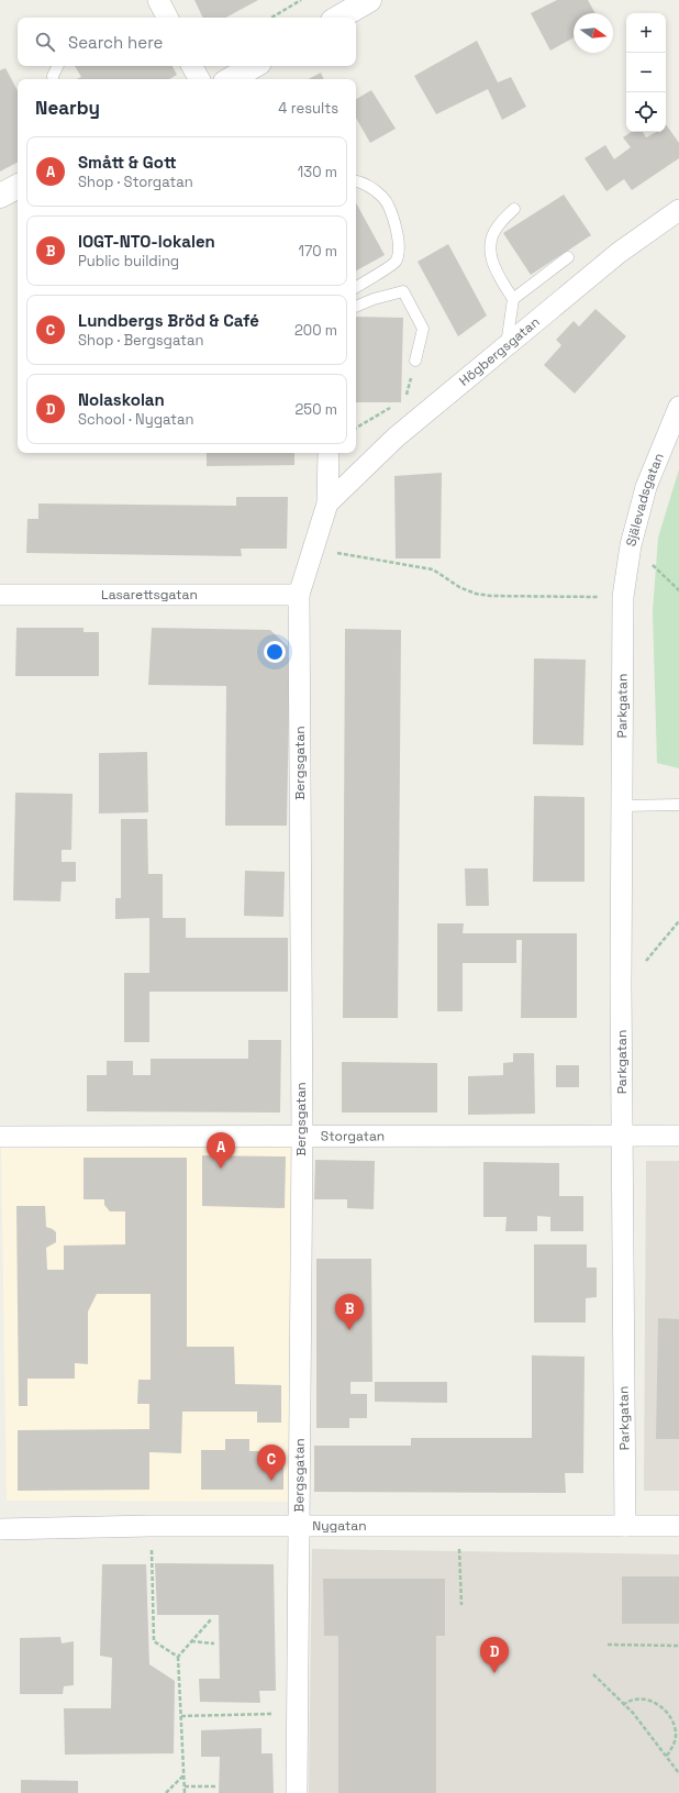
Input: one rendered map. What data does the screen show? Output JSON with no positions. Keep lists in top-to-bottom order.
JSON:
{
  "streets": {
    "street": [
      "Högbergsgatan",
      "Själevadsgatan",
      "Lasarettsgatan",
      "Parkgatan",
      "Bergsgatan",
      "Storgatan",
      "Nygatan"
    ]
  },
  "crossings": [
    ["Högbergsgatan", "Bergsgatan"],
    ["Själevadsgatan", "Parkgatan"],
    ["Lasarettsgatan", "Bergsgatan"],
    ["Parkgatan", "Storgatan"],
    ["Parkgatan", "Nygatan"],
    ["Bergsgatan", "Storgatan"],
    ["Bergsgatan", "Nygatan"]
  ],
  "north": "right",
  "page": {
    "map_buttons": ["+", "−"],
    "search": "Search here",
    "heading": ["Nearby", "4 results"],
    "list": [
      {
        "mark": "A",
        "name": "Smått & Gott",
        "note": "Shop · Storgatan",
        "value": "130 m"
      },
      {
        "mark": "B",
        "name": "IOGT-NTO-lokalen",
        "note": "Public building",
        "value": "170 m"
      },
      {
        "mark": "C",
        "name": "Lundbergs Bröd & Café",
        "note": "Shop · Bergsgatan",
        "value": "200 m"
      },
      {
        "mark": "D",
        "name": "Nolaskolan",
        "note": "School · Nygatan",
        "value": "250 m"
      }
    ],
    "pins": [
      "A",
      "B",
      "C",
      "D"
    ]
  }
}
